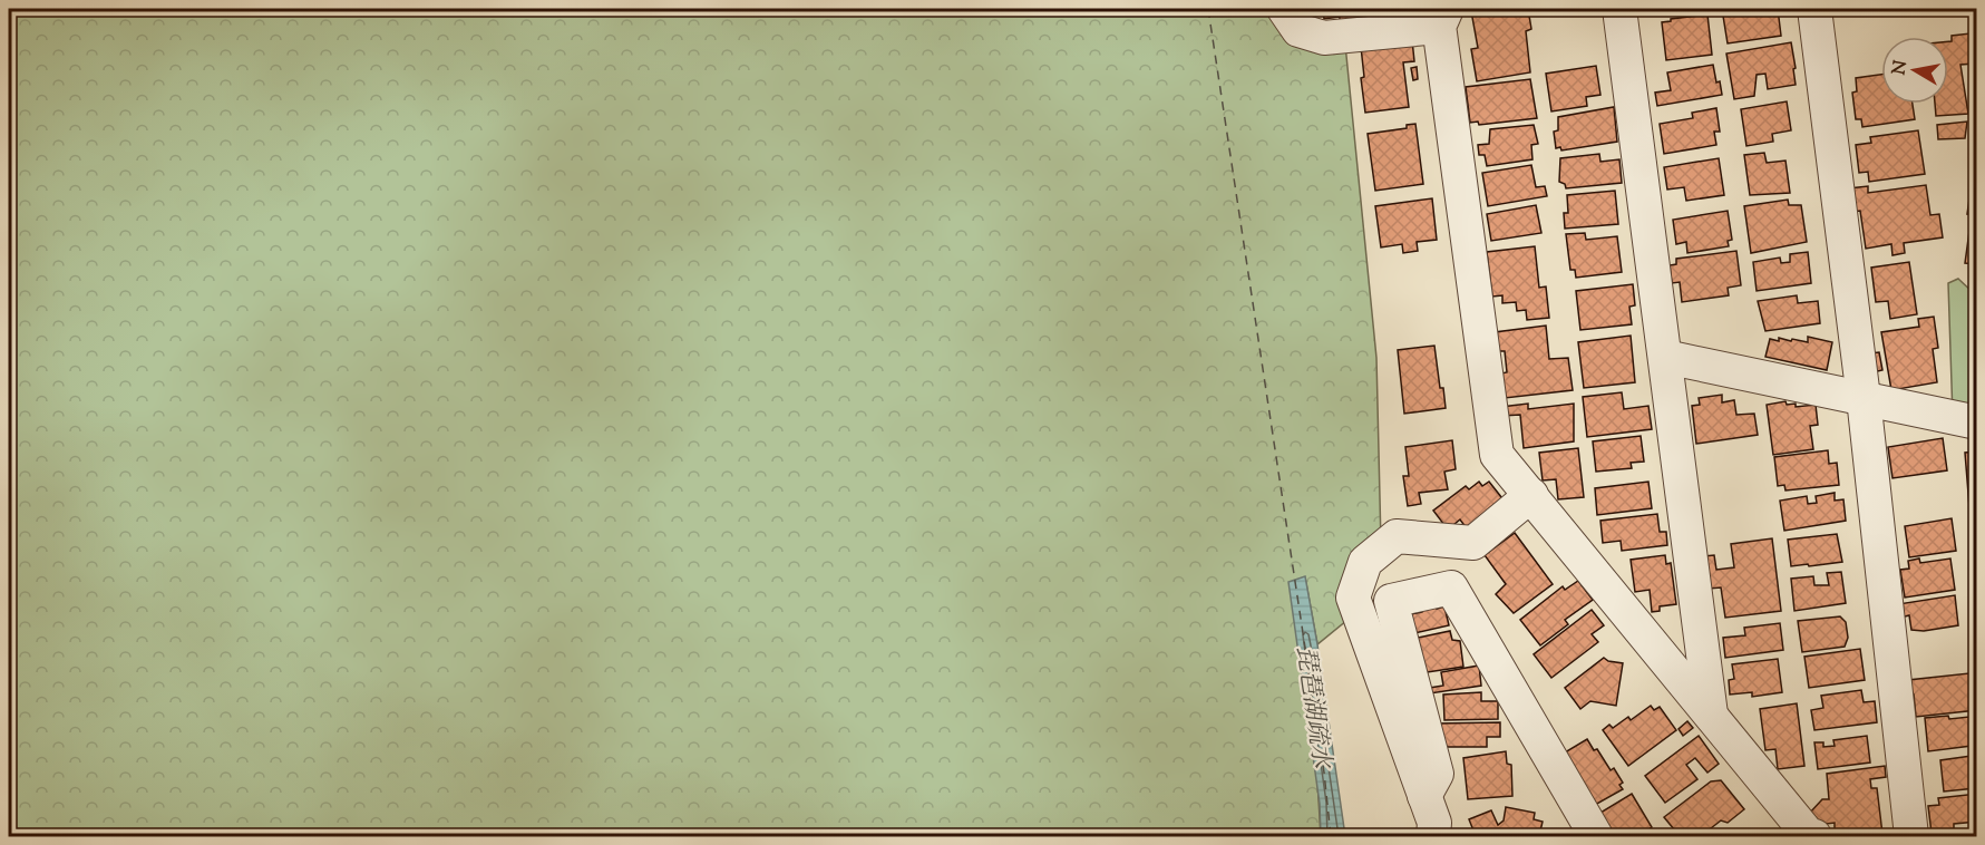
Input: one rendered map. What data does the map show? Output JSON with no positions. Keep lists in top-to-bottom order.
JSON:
{
  "water": ["琵琶湖疏水"],
  "north": "left"
}
